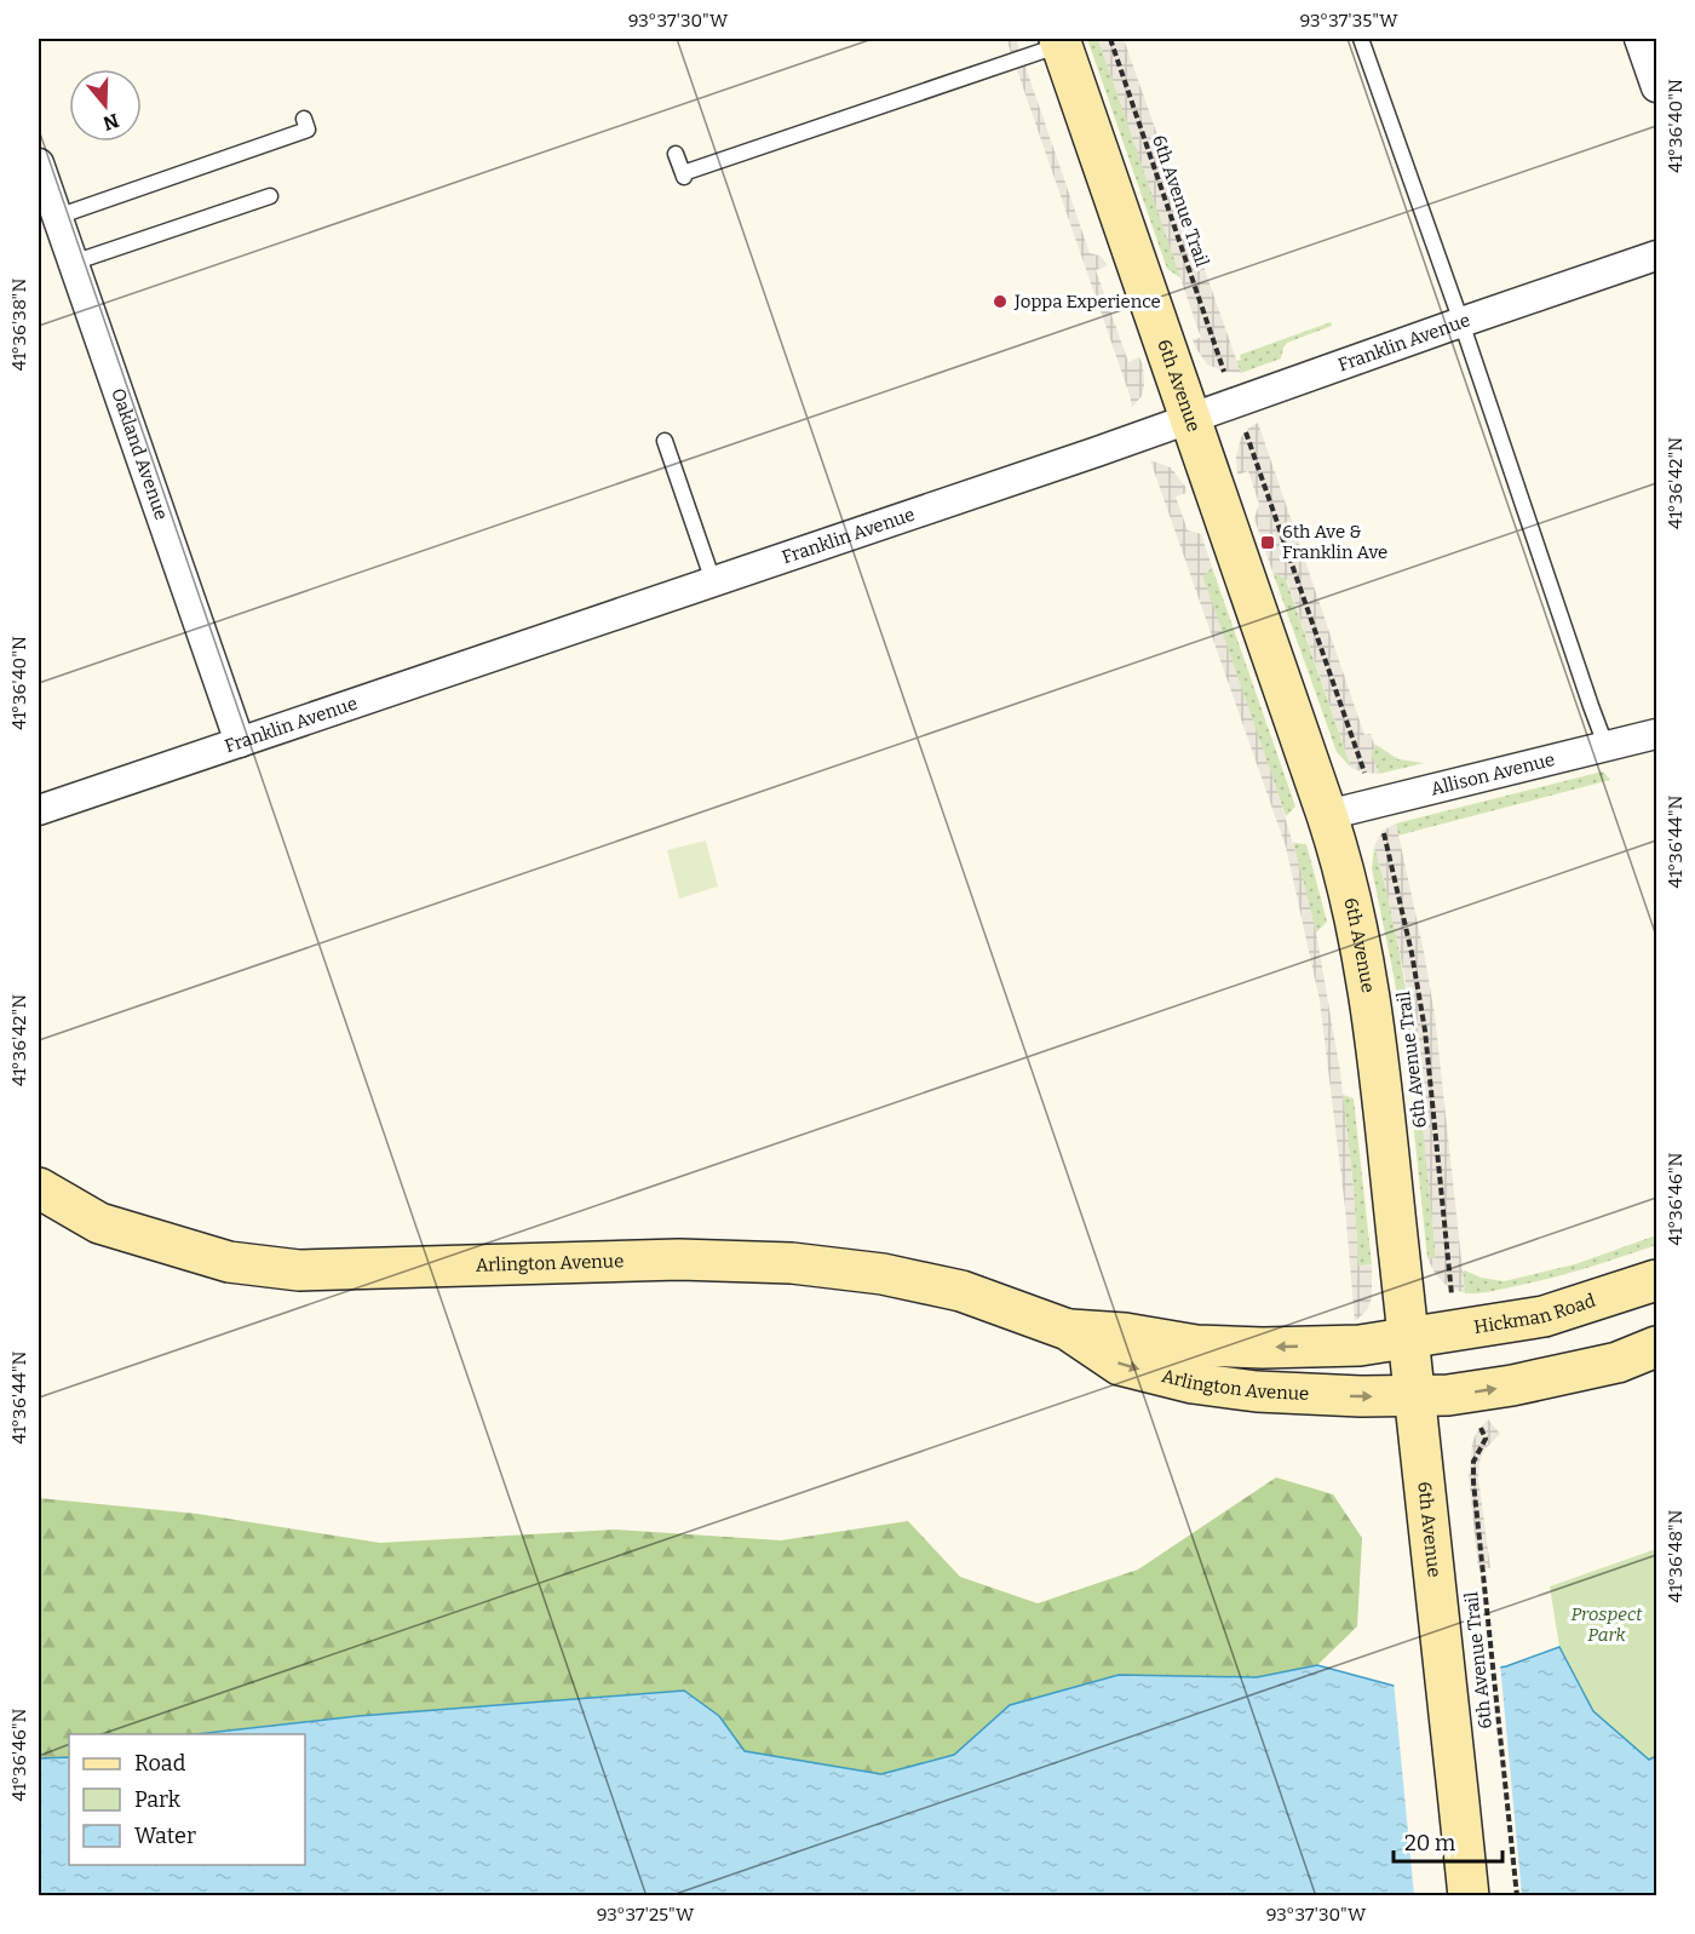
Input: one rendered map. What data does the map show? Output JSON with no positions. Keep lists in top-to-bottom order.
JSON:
{
  "streets": {
    "main road": ["6th Avenue", "Arlington Avenue", "Hickman Road"],
    "street": ["Franklin Avenue", "Oakland Avenue", "Allison Avenue"],
    "path": ["6th Avenue Trail"]
  },
  "crossings": [
    ["Franklin Avenue", "6th Avenue"],
    ["Franklin Avenue", "Oakland Avenue"],
    ["6th Avenue", "Allison Avenue"],
    ["6th Avenue", "Arlington Avenue"],
    ["6th Avenue", "Hickman Road"],
    ["Arlington Avenue", "Hickman Road"]
  ],
  "parks": ["Prospect Park"],
  "places": {
    "other": ["Joppa Experience"],
    "transit": ["6th Ave & Franklin Ave"]
  },
  "legend": ["Road", "Park", "Water"],
  "scale_bar": "20 m",
  "north": "bottom",
  "coordinates": [
    "93°37'30\"W",
    "93°37'35\"W",
    "41°36'40\"N",
    "41°36'38\"N",
    "41°36'42\"N",
    "41°36'44\"N",
    "41°36'46\"N",
    "41°36'48\"N",
    "93°37'25\"W"
  ]
}
